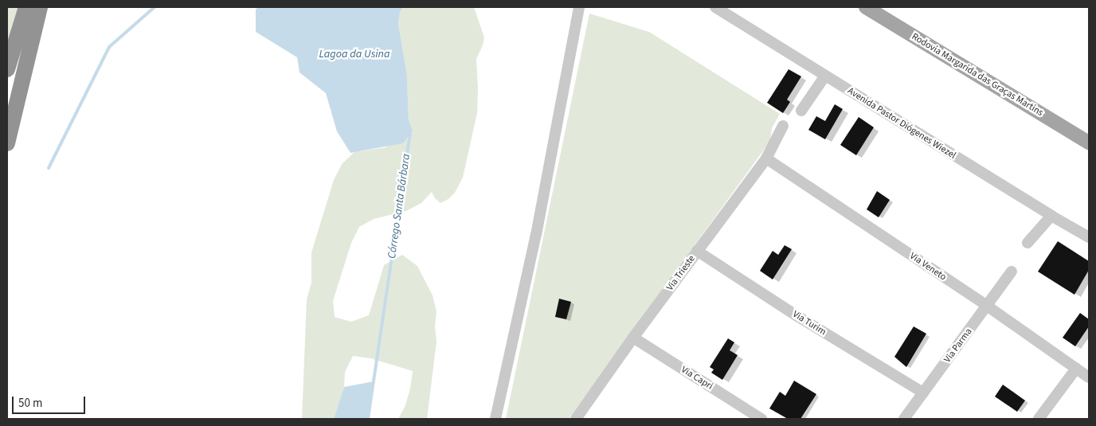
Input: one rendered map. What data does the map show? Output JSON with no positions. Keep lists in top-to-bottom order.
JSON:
{
  "streets": {
    "main road": ["Rodovia Margarida das Graças Martins"],
    "street": [
      "Avenida Pastor Diógenes Wiezel",
      "Via Veneto",
      "Via Trieste",
      "Via Turim",
      "Via Parma",
      "Via Capri"
    ]
  },
  "crossings": [
    ["Via Veneto", "Via Trieste"],
    ["Via Veneto", "Via Parma"],
    ["Via Trieste", "Via Turim"],
    ["Via Trieste", "Via Capri"],
    ["Via Turim", "Via Parma"]
  ],
  "water": ["Lagoa da Usina", "Córrego Santa Bárbara"],
  "scale_bar": "50 m"
}
